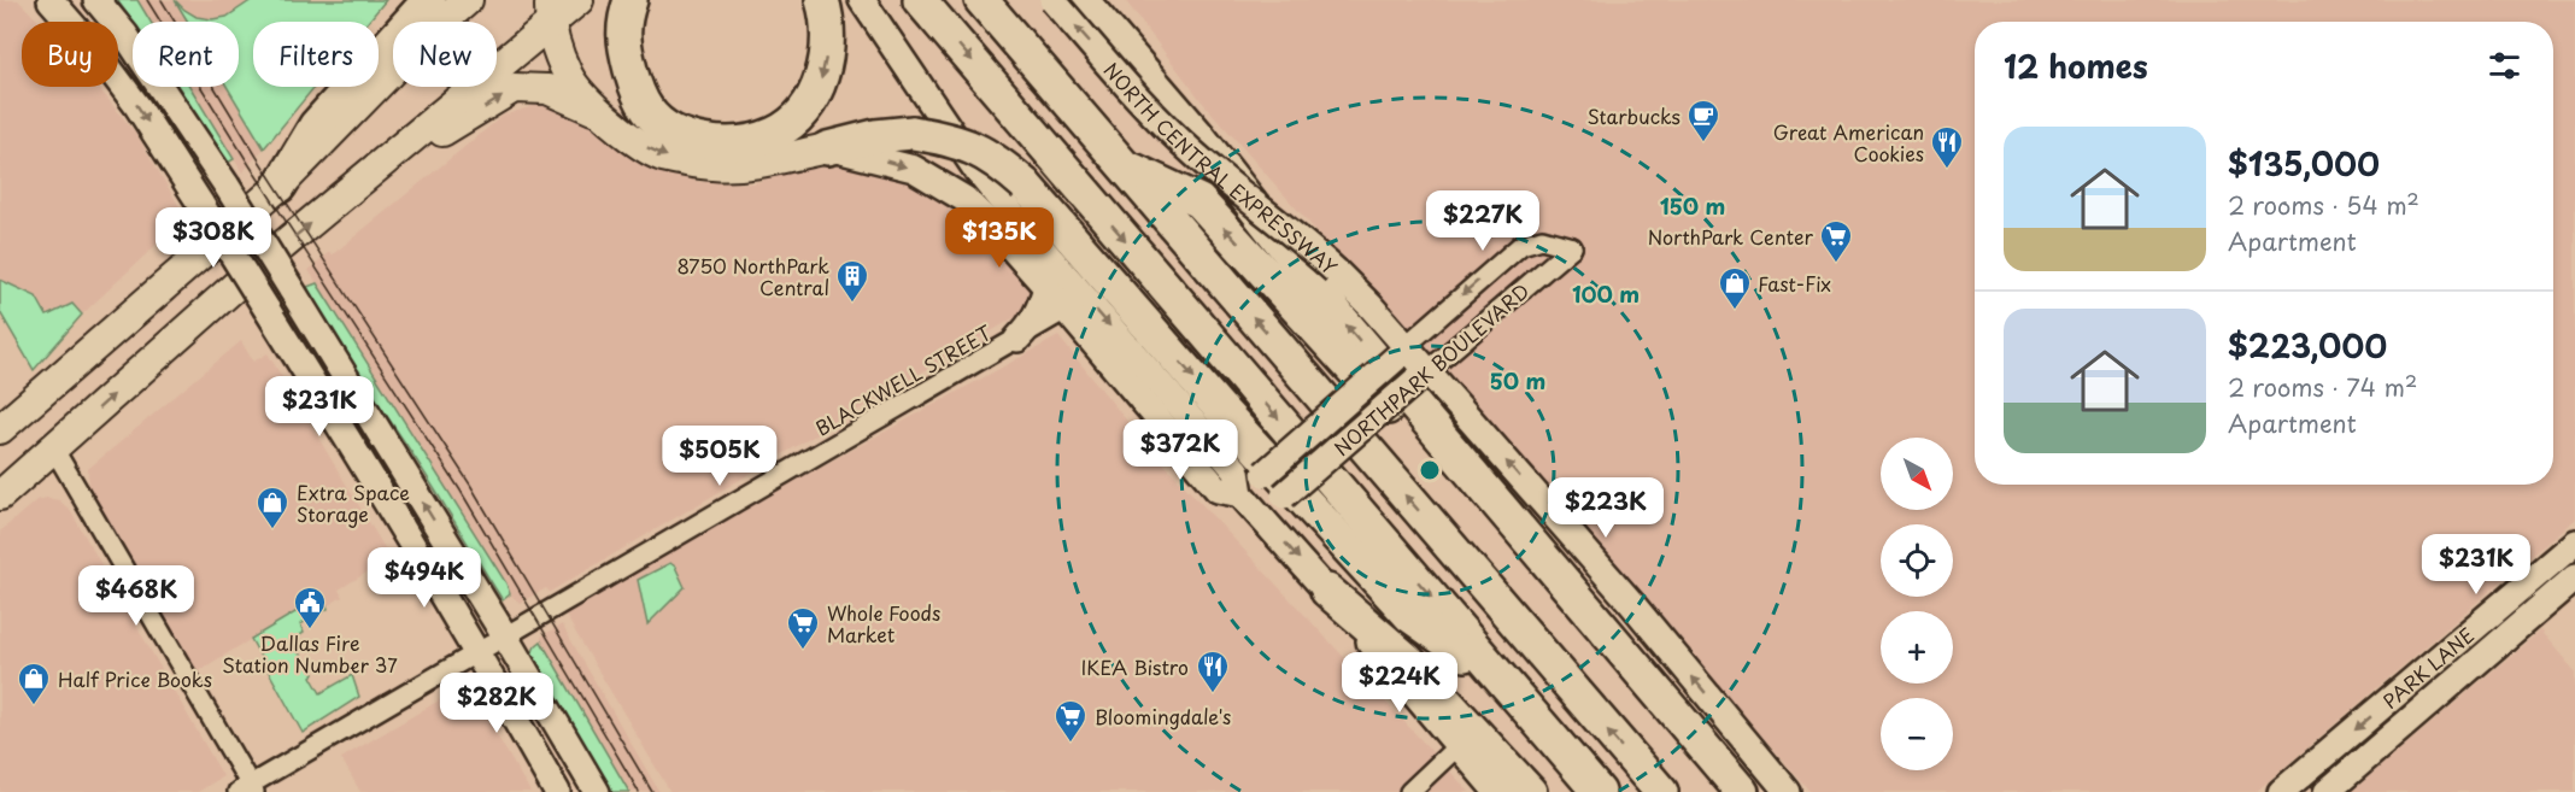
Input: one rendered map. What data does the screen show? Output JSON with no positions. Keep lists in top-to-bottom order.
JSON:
{
  "streets": {
    "main road": ["NORTH CENTRAL EXPRESSWAY", "NORTHPARK BOULEVARD", "PARK LANE"],
    "street": ["BLACKWELL STREET"]
  },
  "crossings": [
    ["NORTH CENTRAL EXPRESSWAY", "NORTHPARK BOULEVARD"]
  ],
  "places": {
    "cafe": ["Starbucks"],
    "restaurant": ["Great American Cookies", "IKEA Bistro"],
    "supermarket": ["NorthPark Center", "Whole Foods Market", "Bloomingdale's"],
    "building": ["8750 NorthPark Central"],
    "shop": ["Fast-Fix", "Extra Space Storage", "Half Price Books"],
    "public building": ["Dallas Fire Station Number 37"]
  },
  "north": "bottom right",
  "page": {
    "chip": [
      "Buy",
      "Rent",
      "Filters",
      "New"
    ],
    "heading": "12 homes",
    "list": [
      {
        "name": "$135,000",
        "note": "2 rooms · 54 m² · Apartment"
      },
      {
        "name": "$223,000",
        "note": "2 rooms · 74 m² · Apartment"
      }
    ],
    "price": [
      "$227K",
      "$308K",
      "$135K",
      "$231K",
      "$372K",
      "$505K",
      "$223K",
      "$231K",
      "$494K",
      "$468K",
      "$224K",
      "$282K"
    ],
    "map_buttons": ["+", "−"]
  },
  "rings": ["150 m", "100 m", "50 m"]
}
